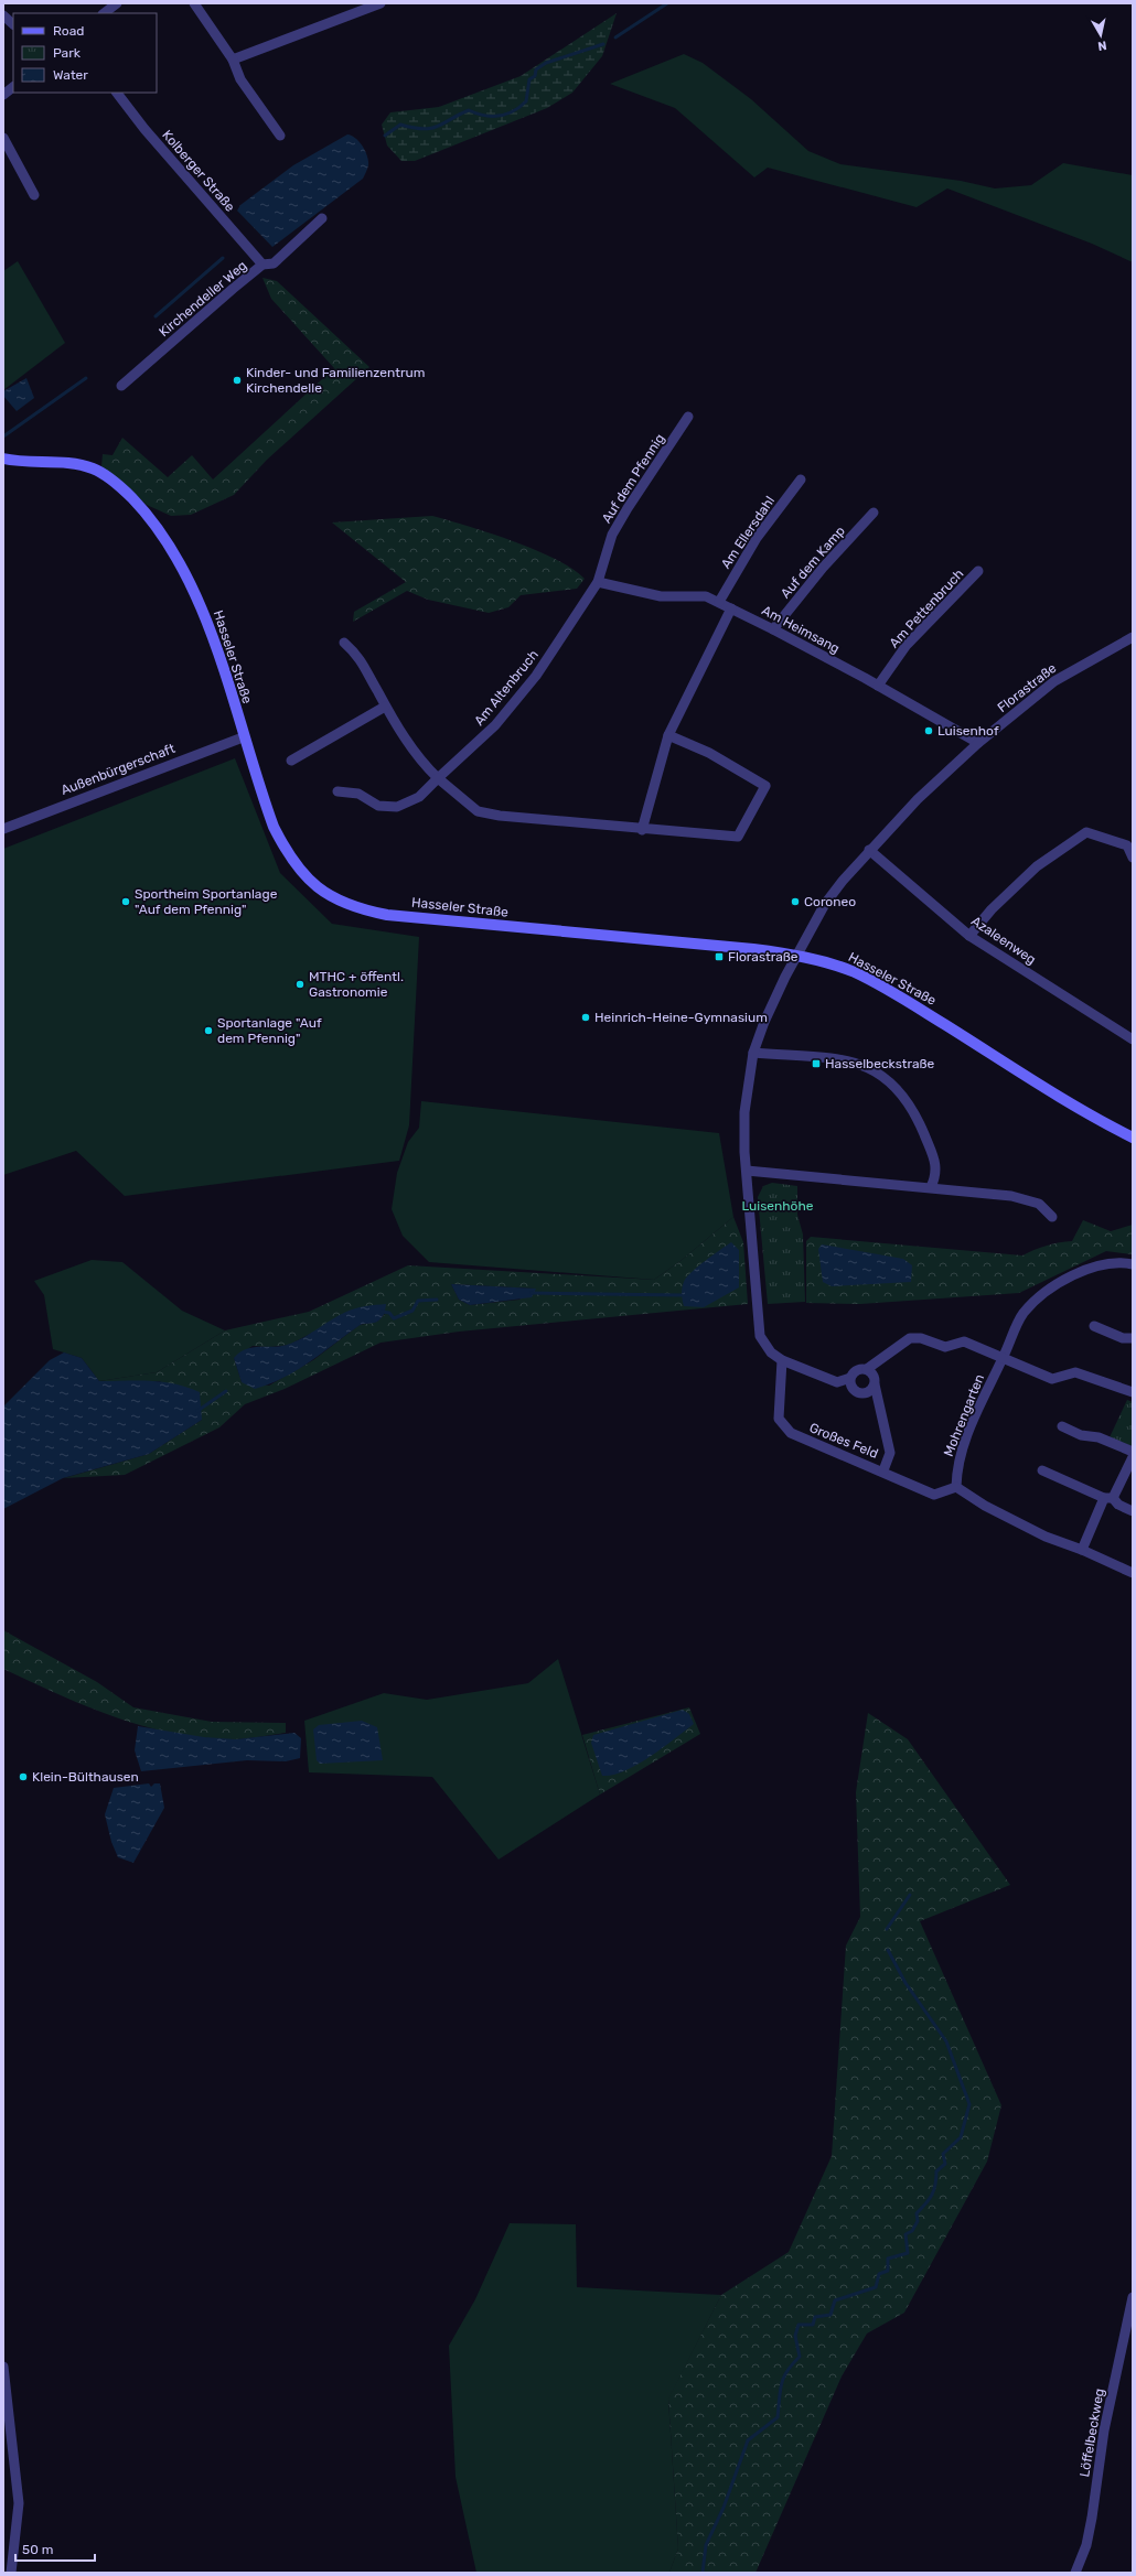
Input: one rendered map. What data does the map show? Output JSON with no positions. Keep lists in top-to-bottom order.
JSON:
{
  "streets": {
    "main road": ["Hasseler Straße"],
    "street": [
      "Kolberger Straße",
      "Kirchendeller Weg",
      "Auf dem Pfennig",
      "Am Ellersdahl",
      "Auf dem Kamp",
      "Am Pettenbruch",
      "Am Heimsang",
      "Am Altenbruch",
      "Florastraße",
      "Außenbürgerschaft",
      "Azaleenweg",
      "Mohrengarten",
      "Großes Feld",
      "Löffelbeckweg"
    ]
  },
  "crossings": [
    ["Kolberger Straße", "Kirchendeller Weg"],
    ["Auf dem Pfennig", "Am Heimsang"],
    ["Auf dem Pfennig", "Am Altenbruch"],
    ["Am Ellersdahl", "Am Heimsang"],
    ["Auf dem Kamp", "Am Heimsang"],
    ["Am Pettenbruch", "Am Heimsang"],
    ["Am Heimsang", "Am Altenbruch"],
    ["Am Heimsang", "Florastraße"],
    ["Hasseler Straße", "Florastraße"],
    ["Hasseler Straße", "Außenbürgerschaft"],
    ["Florastraße", "Azaleenweg"],
    ["Mohrengarten", "Großes Feld"]
  ],
  "parks": ["Luisenhöhe"],
  "places": {
    "other": [
      "Kinder- und Familienzentrum Kirchendelle",
      "Luisenhof",
      "Sportheim Sportanlage \"Auf dem Pfennig\"",
      "Coroneo",
      "MTHC + öffentl. Gastronomie",
      "Heinrich-Heine-Gymnasium",
      "Sportanlage \"Auf dem Pfennig\"",
      "Klein-Bülthausen"
    ],
    "transit": ["Florastraße", "Hasselbeckstraße"]
  },
  "legend": ["Road", "Park", "Water"],
  "scale_bar": "50 m",
  "north": "bottom"
}
